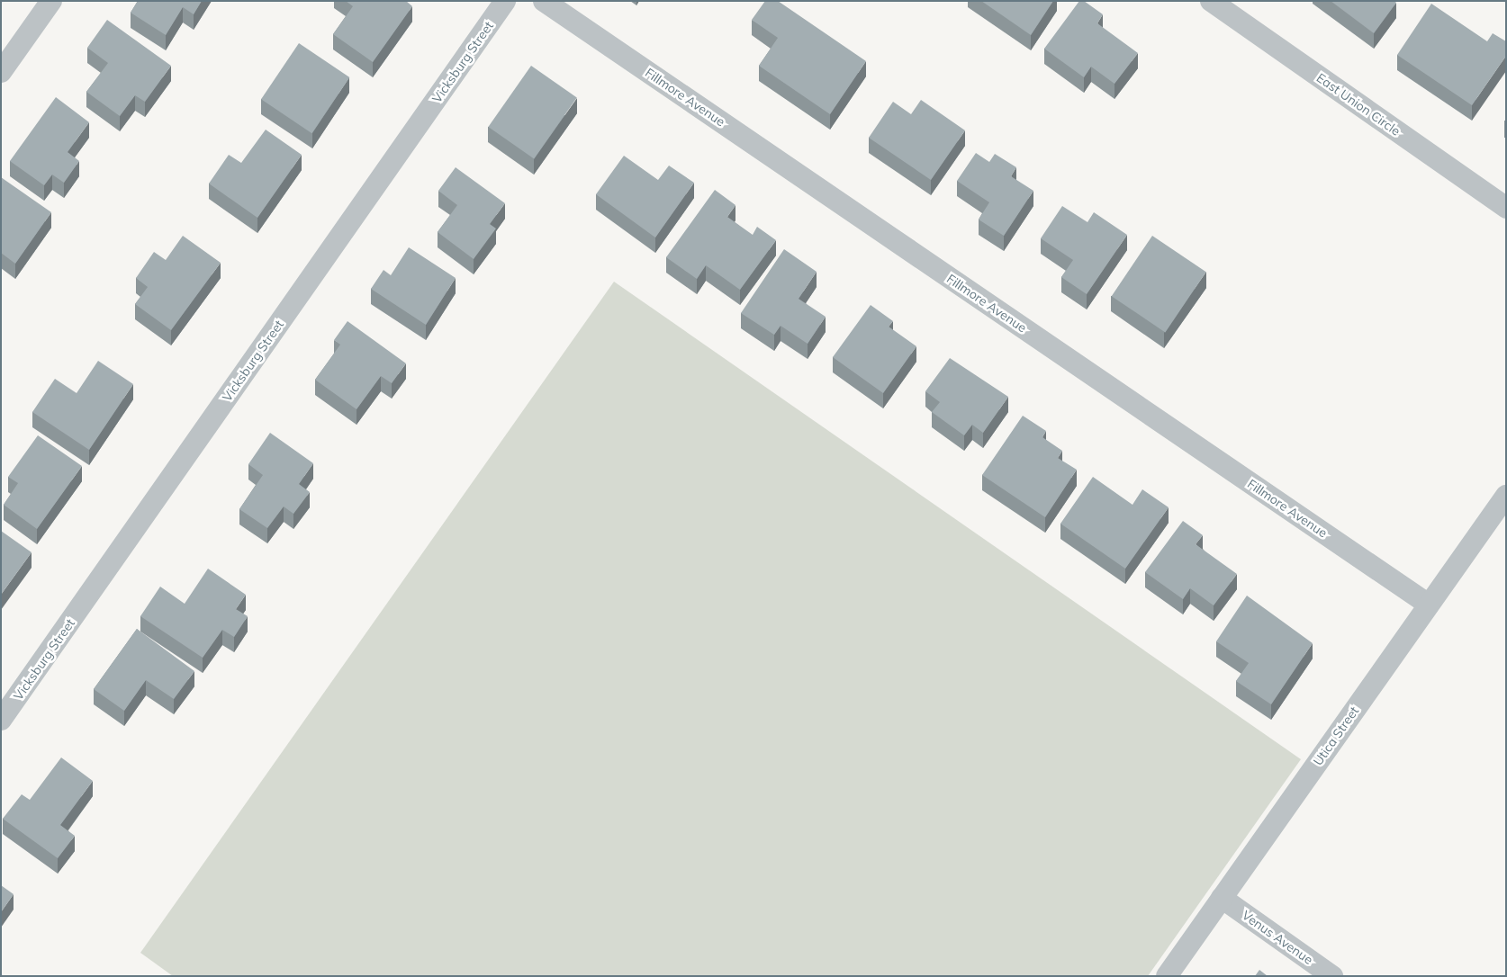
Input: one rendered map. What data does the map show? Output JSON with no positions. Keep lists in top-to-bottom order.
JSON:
{
  "streets": {
    "street": [
      "Vicksburg Street",
      "Fillmore Avenue",
      "East Union Circle",
      "Utica Street",
      "Venus Avenue"
    ]
  },
  "crossings": [
    ["Fillmore Avenue", "Utica Street"],
    ["Utica Street", "Venus Avenue"]
  ]
}
